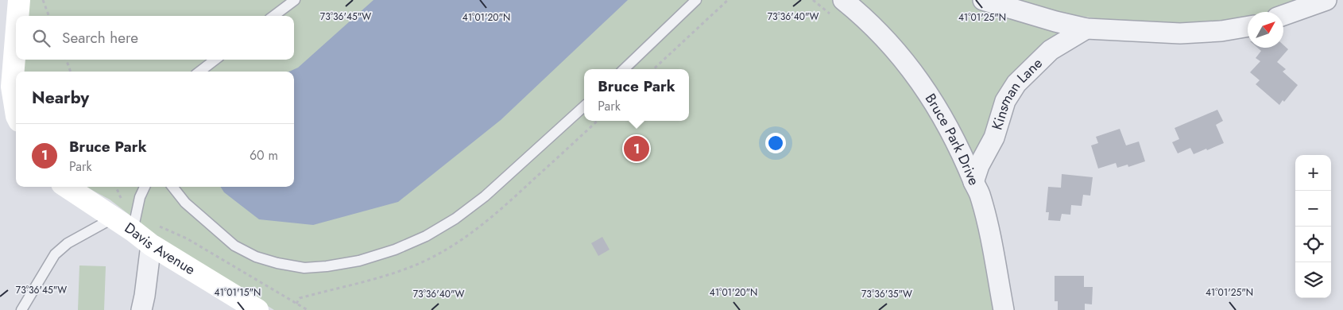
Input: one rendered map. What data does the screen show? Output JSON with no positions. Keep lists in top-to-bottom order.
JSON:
{
  "streets": {
    "main road": ["Davis Avenue"],
    "street": ["Kinsman Lane", "Bruce Park Drive"]
  },
  "crossings": [
    ["Kinsman Lane", "Bruce Park Drive"]
  ],
  "north": "top right",
  "page": {
    "search": "Search here",
    "popup": ["Bruce Park", "Park"],
    "heading": "Nearby",
    "list": [
      {
        "mark": "1",
        "name": "Bruce Park",
        "note": "Park",
        "value": "60 m"
      }
    ],
    "pins": "1",
    "map_buttons": ["+", "−"]
  },
  "coordinates": [
    "73°36'45\"W",
    "73°36'40\"W",
    "41°01'20\"N",
    "41°01'25\"N",
    "41°01'15\"N",
    "73°36'35\"W"
  ]
}
